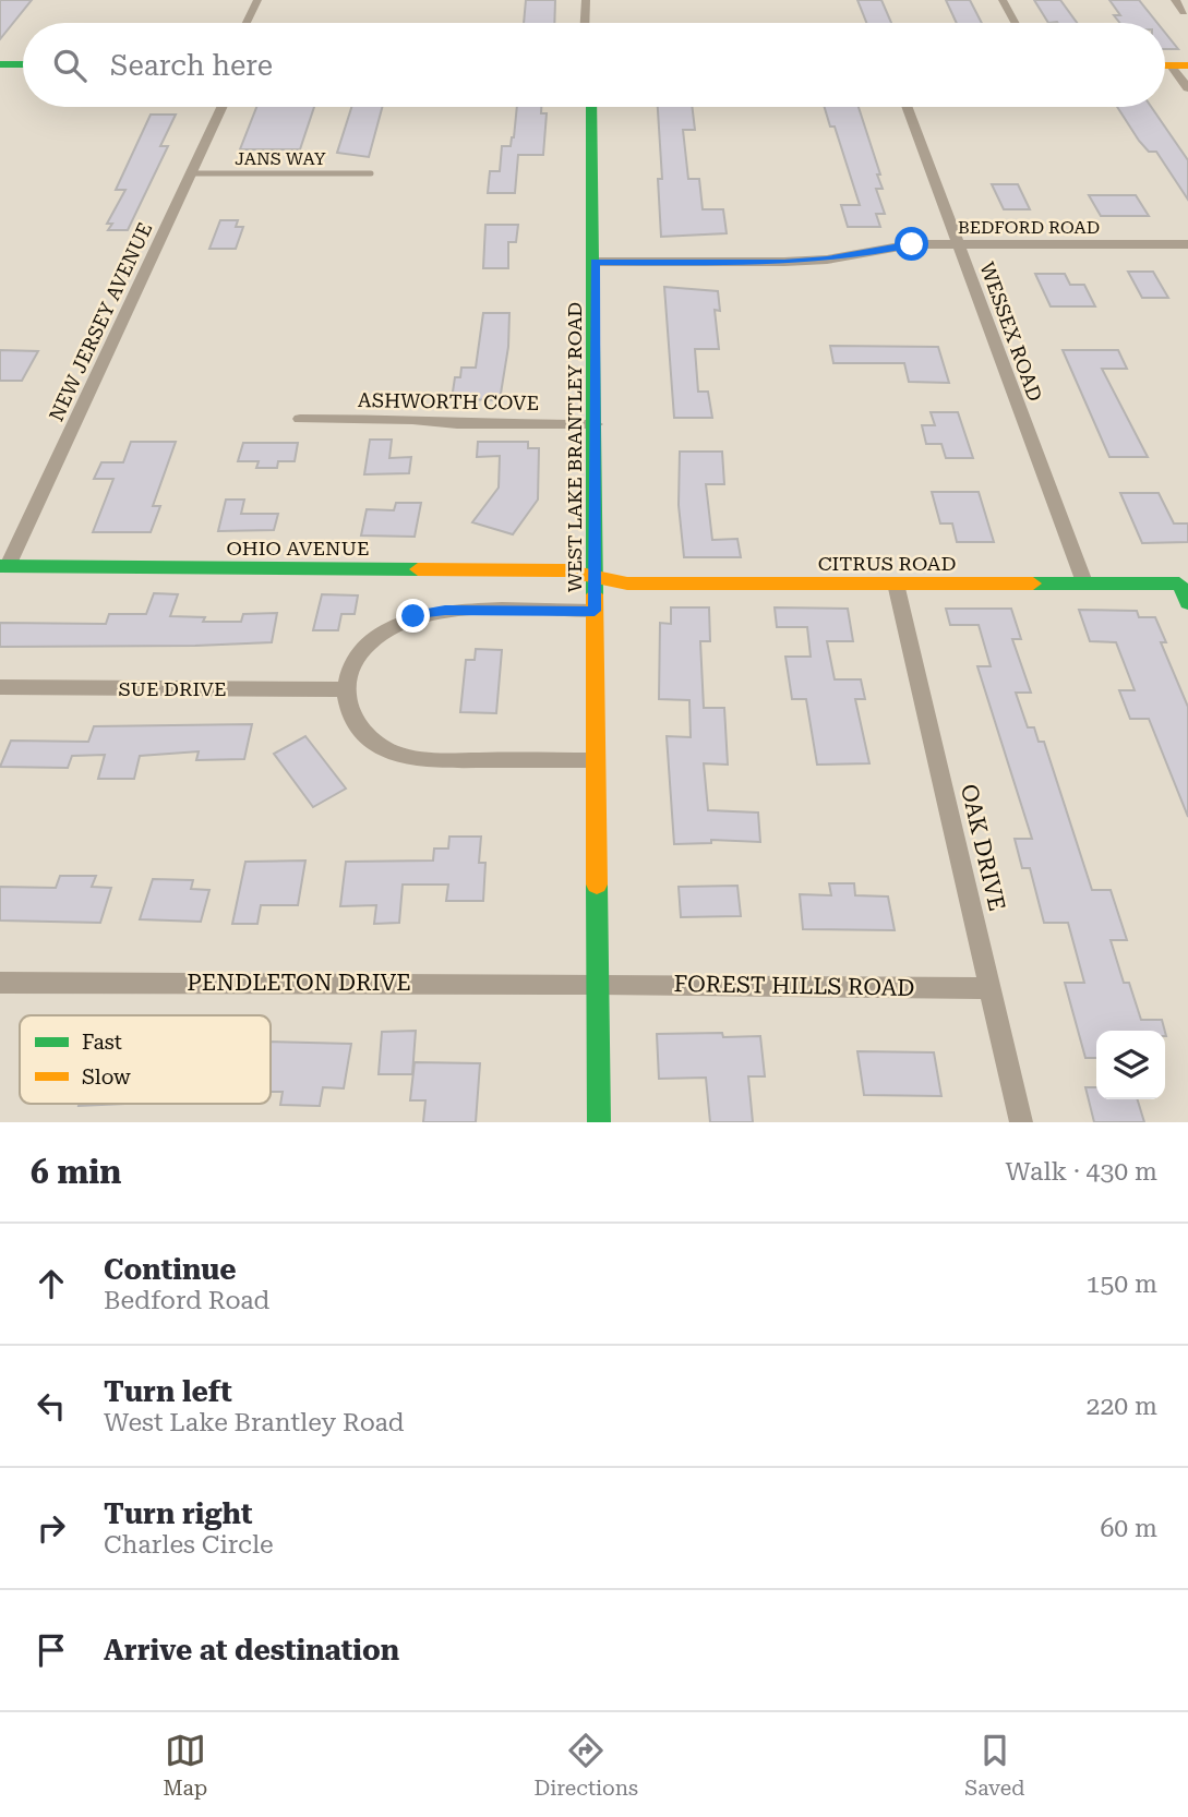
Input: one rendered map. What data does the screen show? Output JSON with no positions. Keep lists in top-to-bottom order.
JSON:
{
  "streets": {
    "street": [
      "BEDFORD ROAD",
      "NEW JERSEY AVENUE",
      "WESSEX ROAD",
      "ASHWORTH COVE",
      "WEST LAKE BRANTLEY ROAD",
      "OHIO AVENUE",
      "CITRUS ROAD",
      "SUE DRIVE",
      "OAK DRIVE",
      "PENDLETON DRIVE",
      "FOREST HILLS ROAD"
    ],
    "lane": ["JANS WAY"]
  },
  "crossings": [
    ["JANS WAY", "NEW JERSEY AVENUE"],
    ["BEDFORD ROAD", "WESSEX ROAD"],
    ["BEDFORD ROAD", "WEST LAKE BRANTLEY ROAD"],
    ["NEW JERSEY AVENUE", "OHIO AVENUE"],
    ["WESSEX ROAD", "CITRUS ROAD"],
    ["ASHWORTH COVE", "WEST LAKE BRANTLEY ROAD"],
    ["WEST LAKE BRANTLEY ROAD", "OHIO AVENUE"],
    ["WEST LAKE BRANTLEY ROAD", "CITRUS ROAD"],
    ["WEST LAKE BRANTLEY ROAD", "PENDLETON DRIVE"],
    ["WEST LAKE BRANTLEY ROAD", "FOREST HILLS ROAD"],
    ["OHIO AVENUE", "CITRUS ROAD"],
    ["CITRUS ROAD", "OAK DRIVE"],
    ["OAK DRIVE", "FOREST HILLS ROAD"],
    ["PENDLETON DRIVE", "FOREST HILLS ROAD"]
  ],
  "legend": ["Fast", "Slow"],
  "page": {
    "search": "Search here",
    "heading": ["6 min", "Walk · 430 m"],
    "list": [
      ["Continue", "Bedford Road", "150 m"],
      ["Turn left", "West Lake Brantley Road", "220 m"],
      ["Turn right", "Charles Circle", "60 m"],
      "Arrive at destination"
    ],
    "nav": ["Map", "Directions", "Saved"]
  }
}
